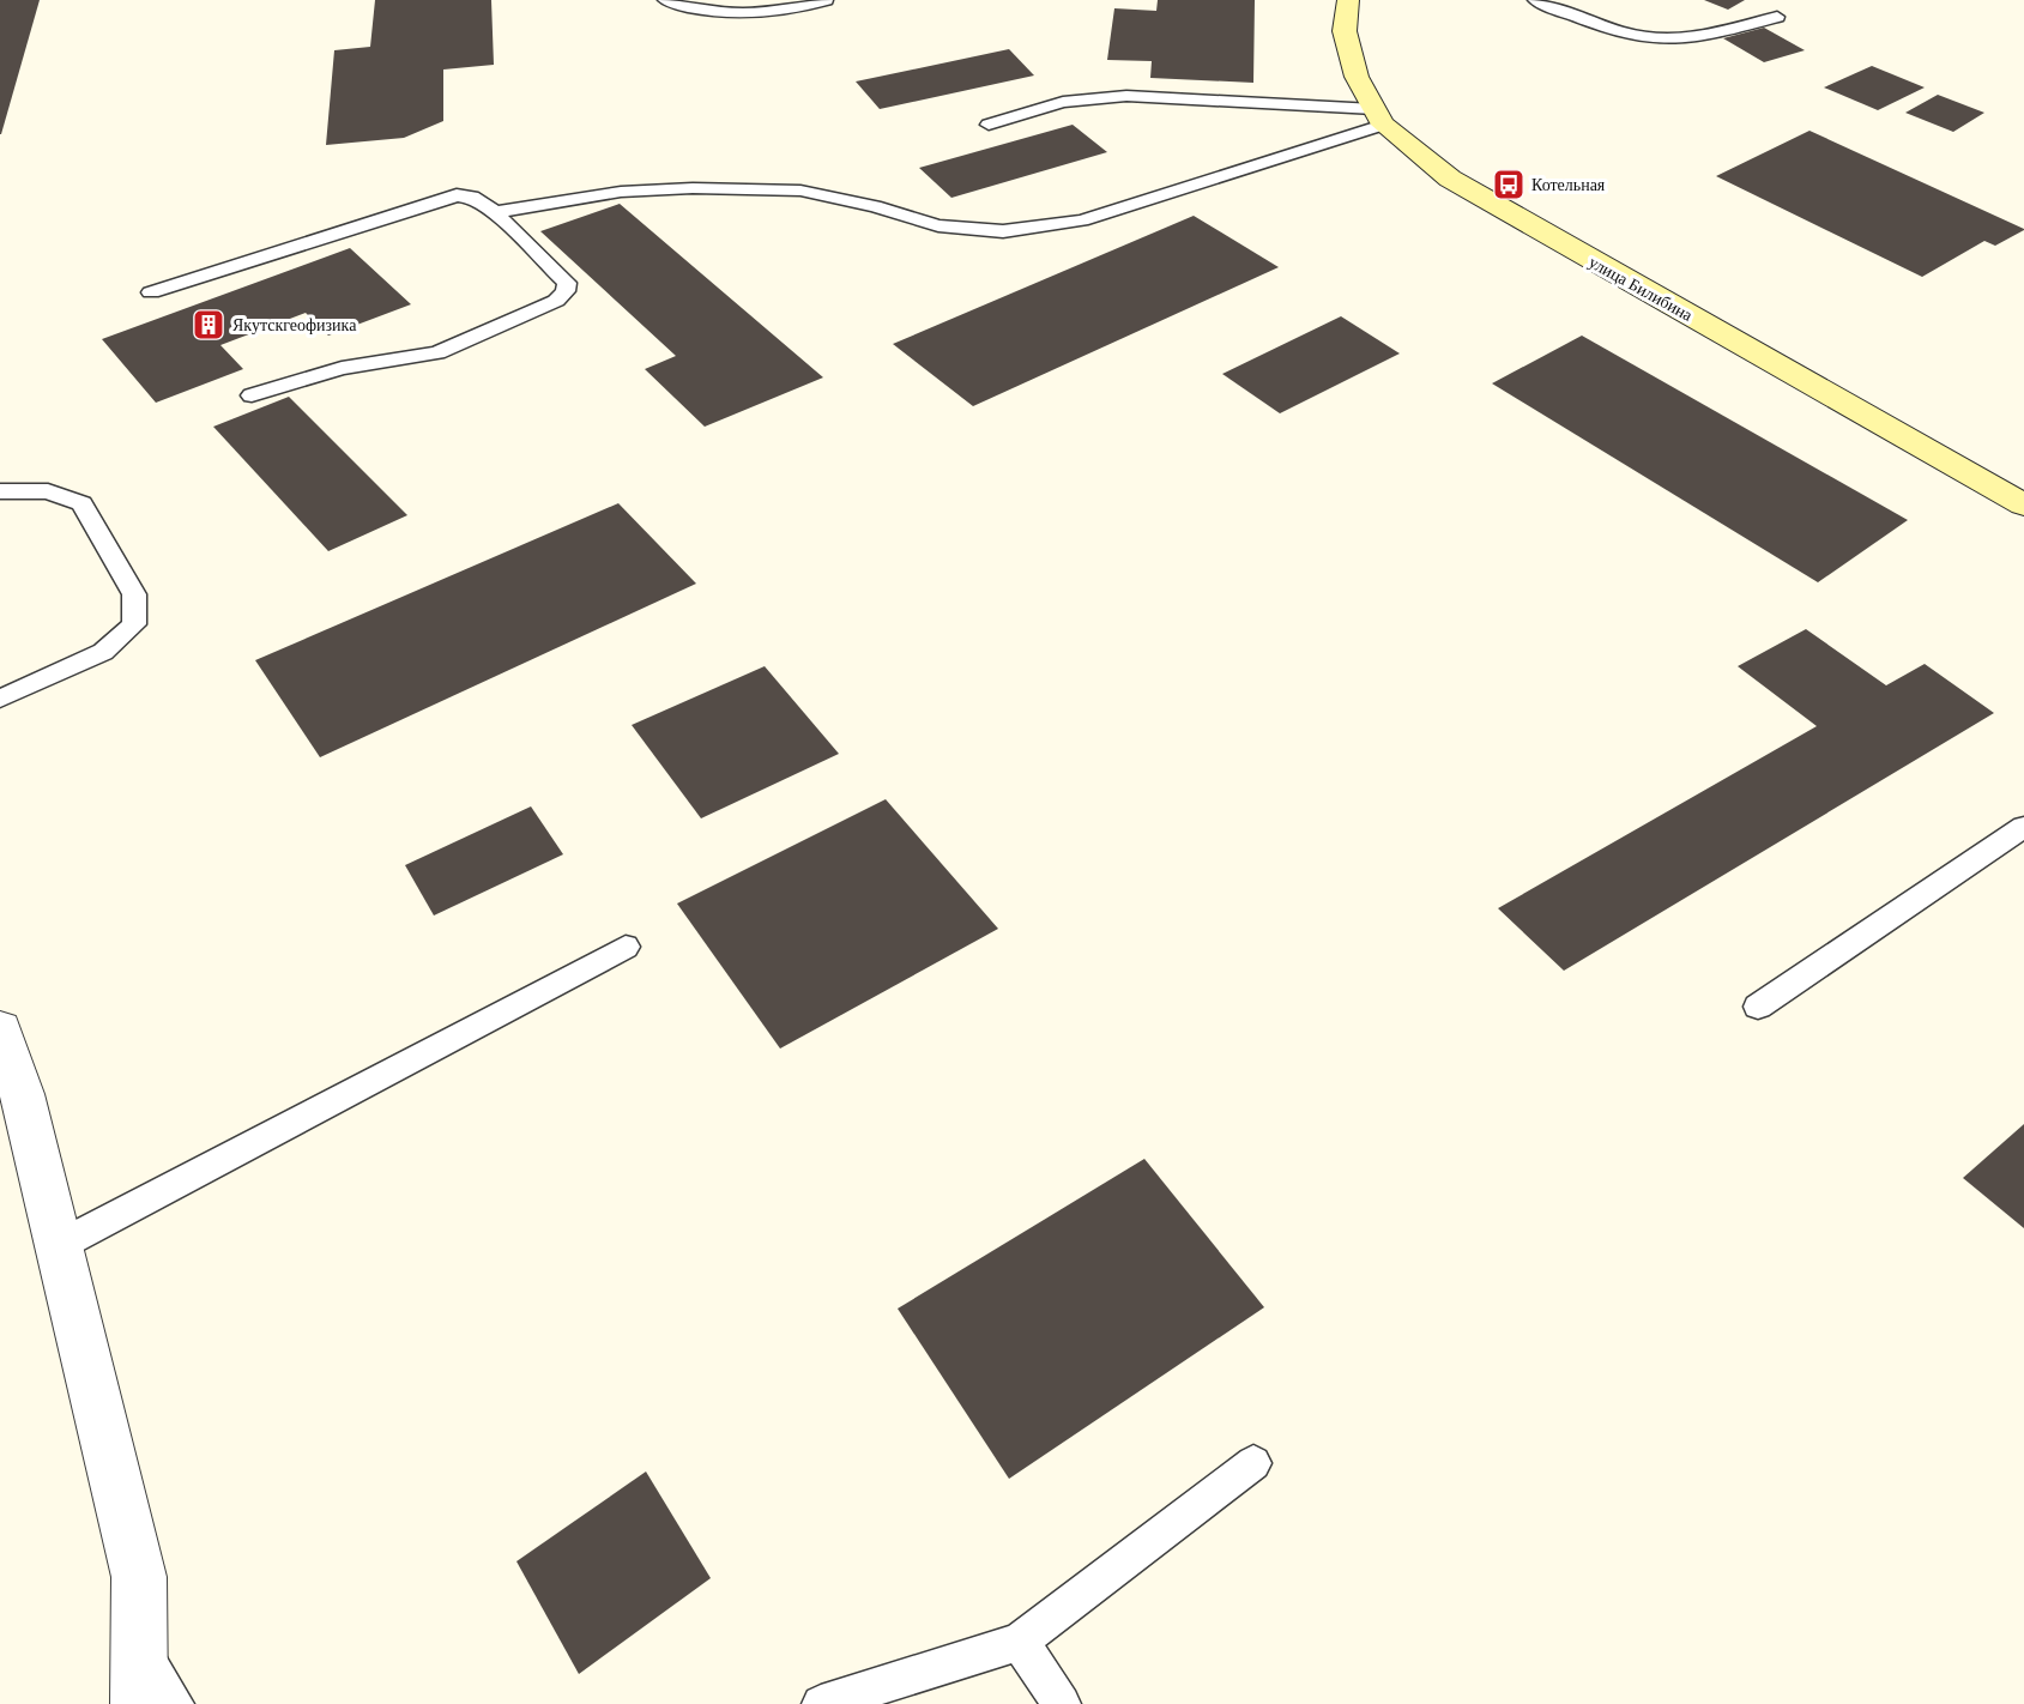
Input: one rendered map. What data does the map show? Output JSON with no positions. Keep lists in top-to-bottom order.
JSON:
{
  "streets": {
    "main road": ["улица Билибина"]
  },
  "places": {
    "bus stop": ["Котельная"],
    "building": ["Якутскгеофизика"]
  }
}
